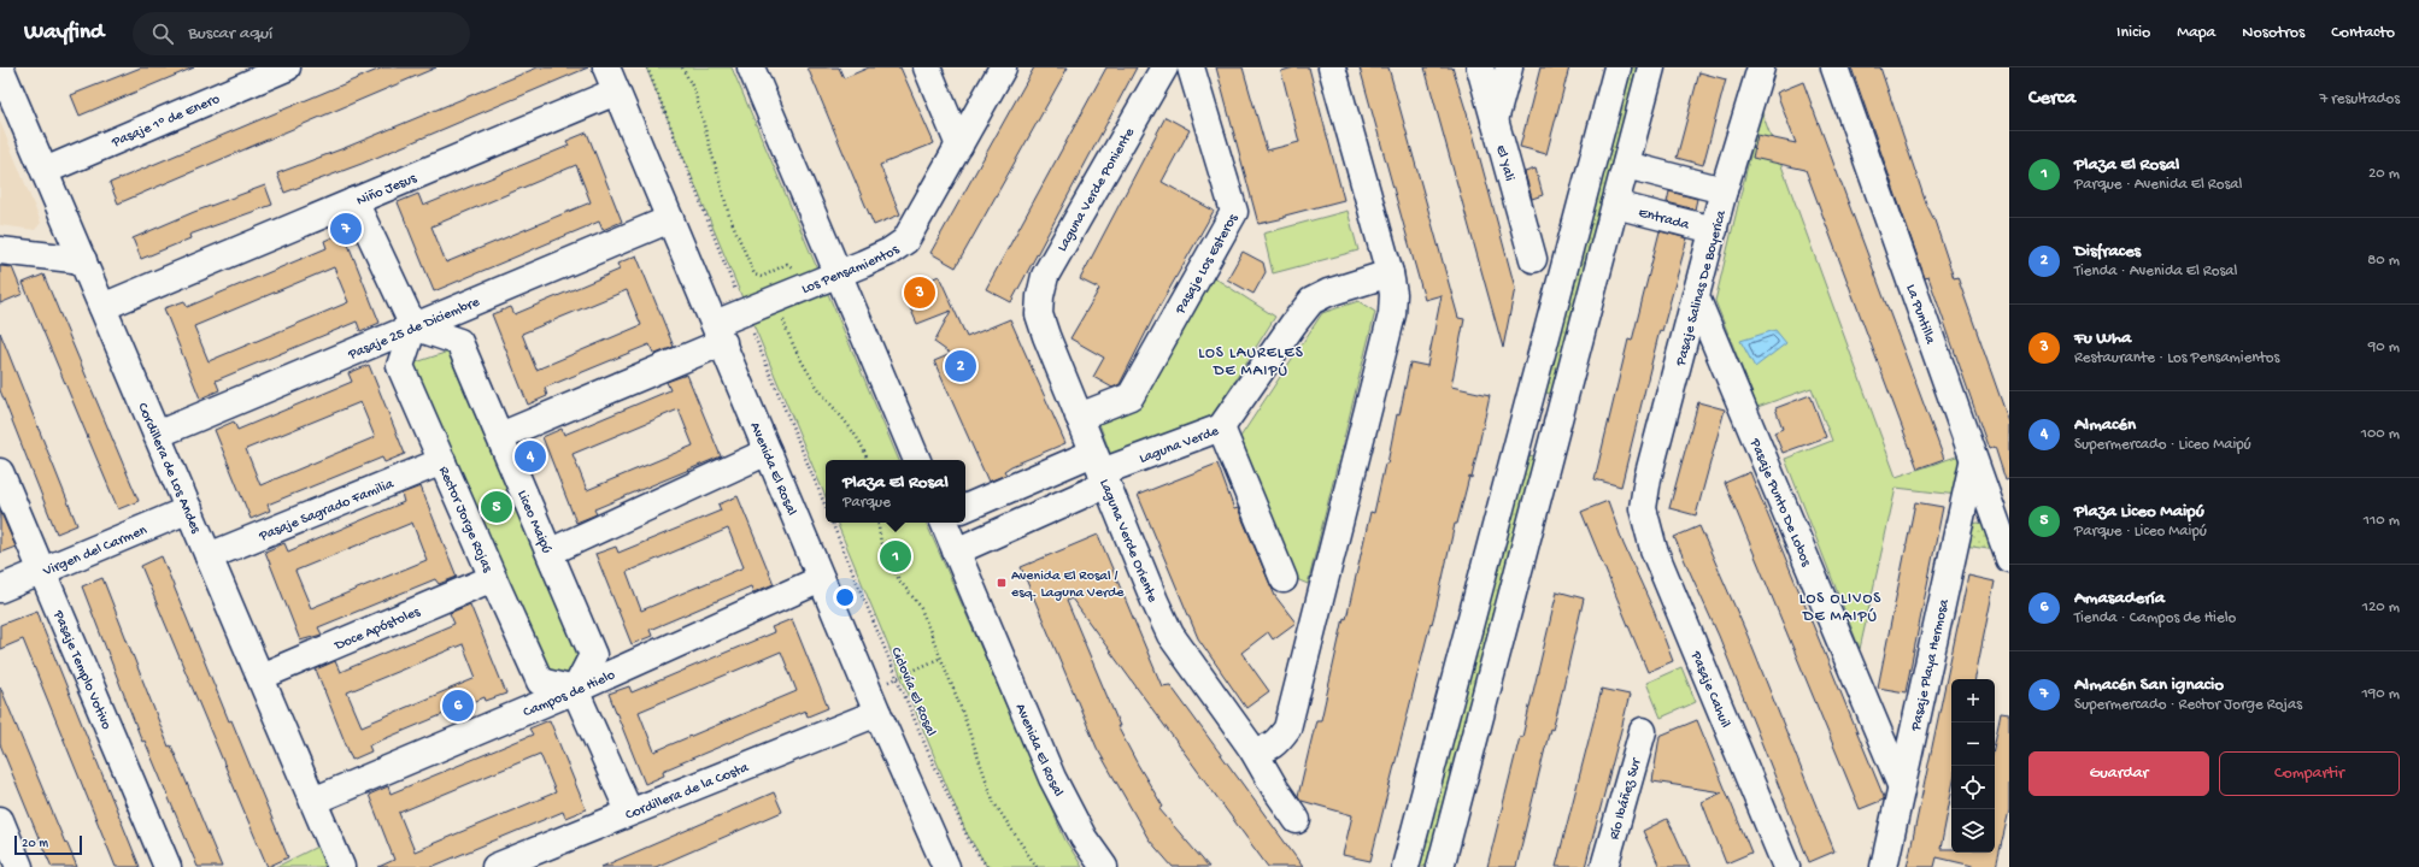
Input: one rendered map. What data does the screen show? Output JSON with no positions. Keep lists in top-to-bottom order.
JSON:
{
  "streets": {
    "street": [
      "Pasaje 1º de Enero",
      "El Yali",
      "Niño Jesus",
      "Laguna Verde Poniente",
      "Entrada",
      "Pasaje Los Esteros",
      "Los Pensamientos",
      "Pasaje Salinas De Boyerica",
      "La Puntilla",
      "Pasaje 25 de Diciembre",
      "Laguna Verde",
      "Cordillera de Los Andes",
      "Avenida El Rosal",
      "Pasaje Punto De Lobos",
      "Pasaje Sagrado Familia",
      "Rector Jorge Rojas",
      "Liceo Maipú",
      "Laguna Verde Oriente",
      "Virgen del Carmen",
      "Doce Apóstoles",
      "Pasaje Playa Hermosa",
      "Pasaje Templo Votivo",
      "Pasaje Cahuil",
      "Campos de Hielo",
      "Cordillera de la Costa",
      "Río Ibáñez Sur"
    ],
    "path": ["Ciclovía El Rosal"]
  },
  "crossings": [
    ["Pasaje 1º de Enero", "Cordillera de Los Andes"],
    ["Niño Jesus", "Cordillera de Los Andes"],
    ["Niño Jesus", "Avenida El Rosal"],
    ["Laguna Verde Poniente", "Laguna Verde Oriente"],
    ["Entrada", "Pasaje Salinas De Boyerica"],
    ["Pasaje Los Esteros", "Laguna Verde Oriente"],
    ["Los Pensamientos", "Avenida El Rosal"],
    ["Pasaje Salinas De Boyerica", "Pasaje Punto De Lobos"],
    ["Pasaje Salinas De Boyerica", "Pasaje Cahuil"],
    ["La Puntilla", "Pasaje Playa Hermosa"],
    ["Pasaje 25 de Diciembre", "Cordillera de Los Andes"],
    ["Pasaje 25 de Diciembre", "Avenida El Rosal"],
    ["Pasaje 25 de Diciembre", "Rector Jorge Rojas"],
    ["Pasaje 25 de Diciembre", "Liceo Maipú"],
    ["Laguna Verde", "Avenida El Rosal"],
    ["Laguna Verde", "Laguna Verde Oriente"],
    ["Cordillera de Los Andes", "Pasaje Sagrado Familia"],
    ["Cordillera de Los Andes", "Virgen del Carmen"],
    ["Cordillera de Los Andes", "Doce Apóstoles"],
    ["Cordillera de Los Andes", "Campos de Hielo"],
    ["Avenida El Rosal", "Campos de Hielo"],
    ["Avenida El Rosal", "Cordillera de la Costa"],
    ["Pasaje Punto De Lobos", "Pasaje Playa Hermosa"],
    ["Pasaje Sagrado Familia", "Rector Jorge Rojas"],
    ["Rector Jorge Rojas", "Liceo Maipú"],
    ["Rector Jorge Rojas", "Doce Apóstoles"],
    ["Rector Jorge Rojas", "Campos de Hielo"],
    ["Liceo Maipú", "Campos de Hielo"],
    ["Virgen del Carmen", "Pasaje Templo Votivo"]
  ],
  "districts": ["LOS LAURELES DE MAIPÚ", "LOS OLIVOS DE MAIPÚ"],
  "places": {
    "transit": ["Avenida El Rosal / esq. Laguna Verde"]
  },
  "scale_bar": "20 m",
  "page": {
    "header": "Wayfind",
    "search": "Buscar aquí",
    "nav": [
      "Inicio",
      "Mapa",
      "Nosotros",
      "Contacto"
    ],
    "heading": ["Cerca", "7 resultados"],
    "list": [
      {
        "mark": "1",
        "name": "Plaza El Rosal",
        "note": "Parque · Avenida El Rosal",
        "value": "20 m"
      },
      {
        "mark": "2",
        "name": "Disfraces",
        "note": "Tienda · Avenida El Rosal",
        "value": "80 m"
      },
      {
        "mark": "3",
        "name": "Fu Wha",
        "note": "Restaurante · Los Pensamientos",
        "value": "90 m"
      },
      {
        "mark": "4",
        "name": "Almacén",
        "note": "Supermercado · Liceo Maipú",
        "value": "100 m"
      },
      {
        "mark": "5",
        "name": "Plaza Liceo Maipú",
        "note": "Parque · Liceo Maipú",
        "value": "110 m"
      },
      {
        "mark": "6",
        "name": "Amasadería",
        "note": "Tienda · Campos de Hielo",
        "value": "120 m"
      },
      {
        "mark": "7",
        "name": "Almacén San ignacio",
        "note": "Supermercado · Rector Jorge Rojas",
        "value": "190 m"
      }
    ],
    "pins": [
      "7",
      "3",
      "2",
      "4",
      "5",
      "1",
      "6"
    ],
    "popup": ["Plaza El Rosal", "Parque"],
    "map_buttons": ["+", "−"],
    "buttons": ["Guardar", "Compartir"],
    "scale": "20 m"
  }
}
